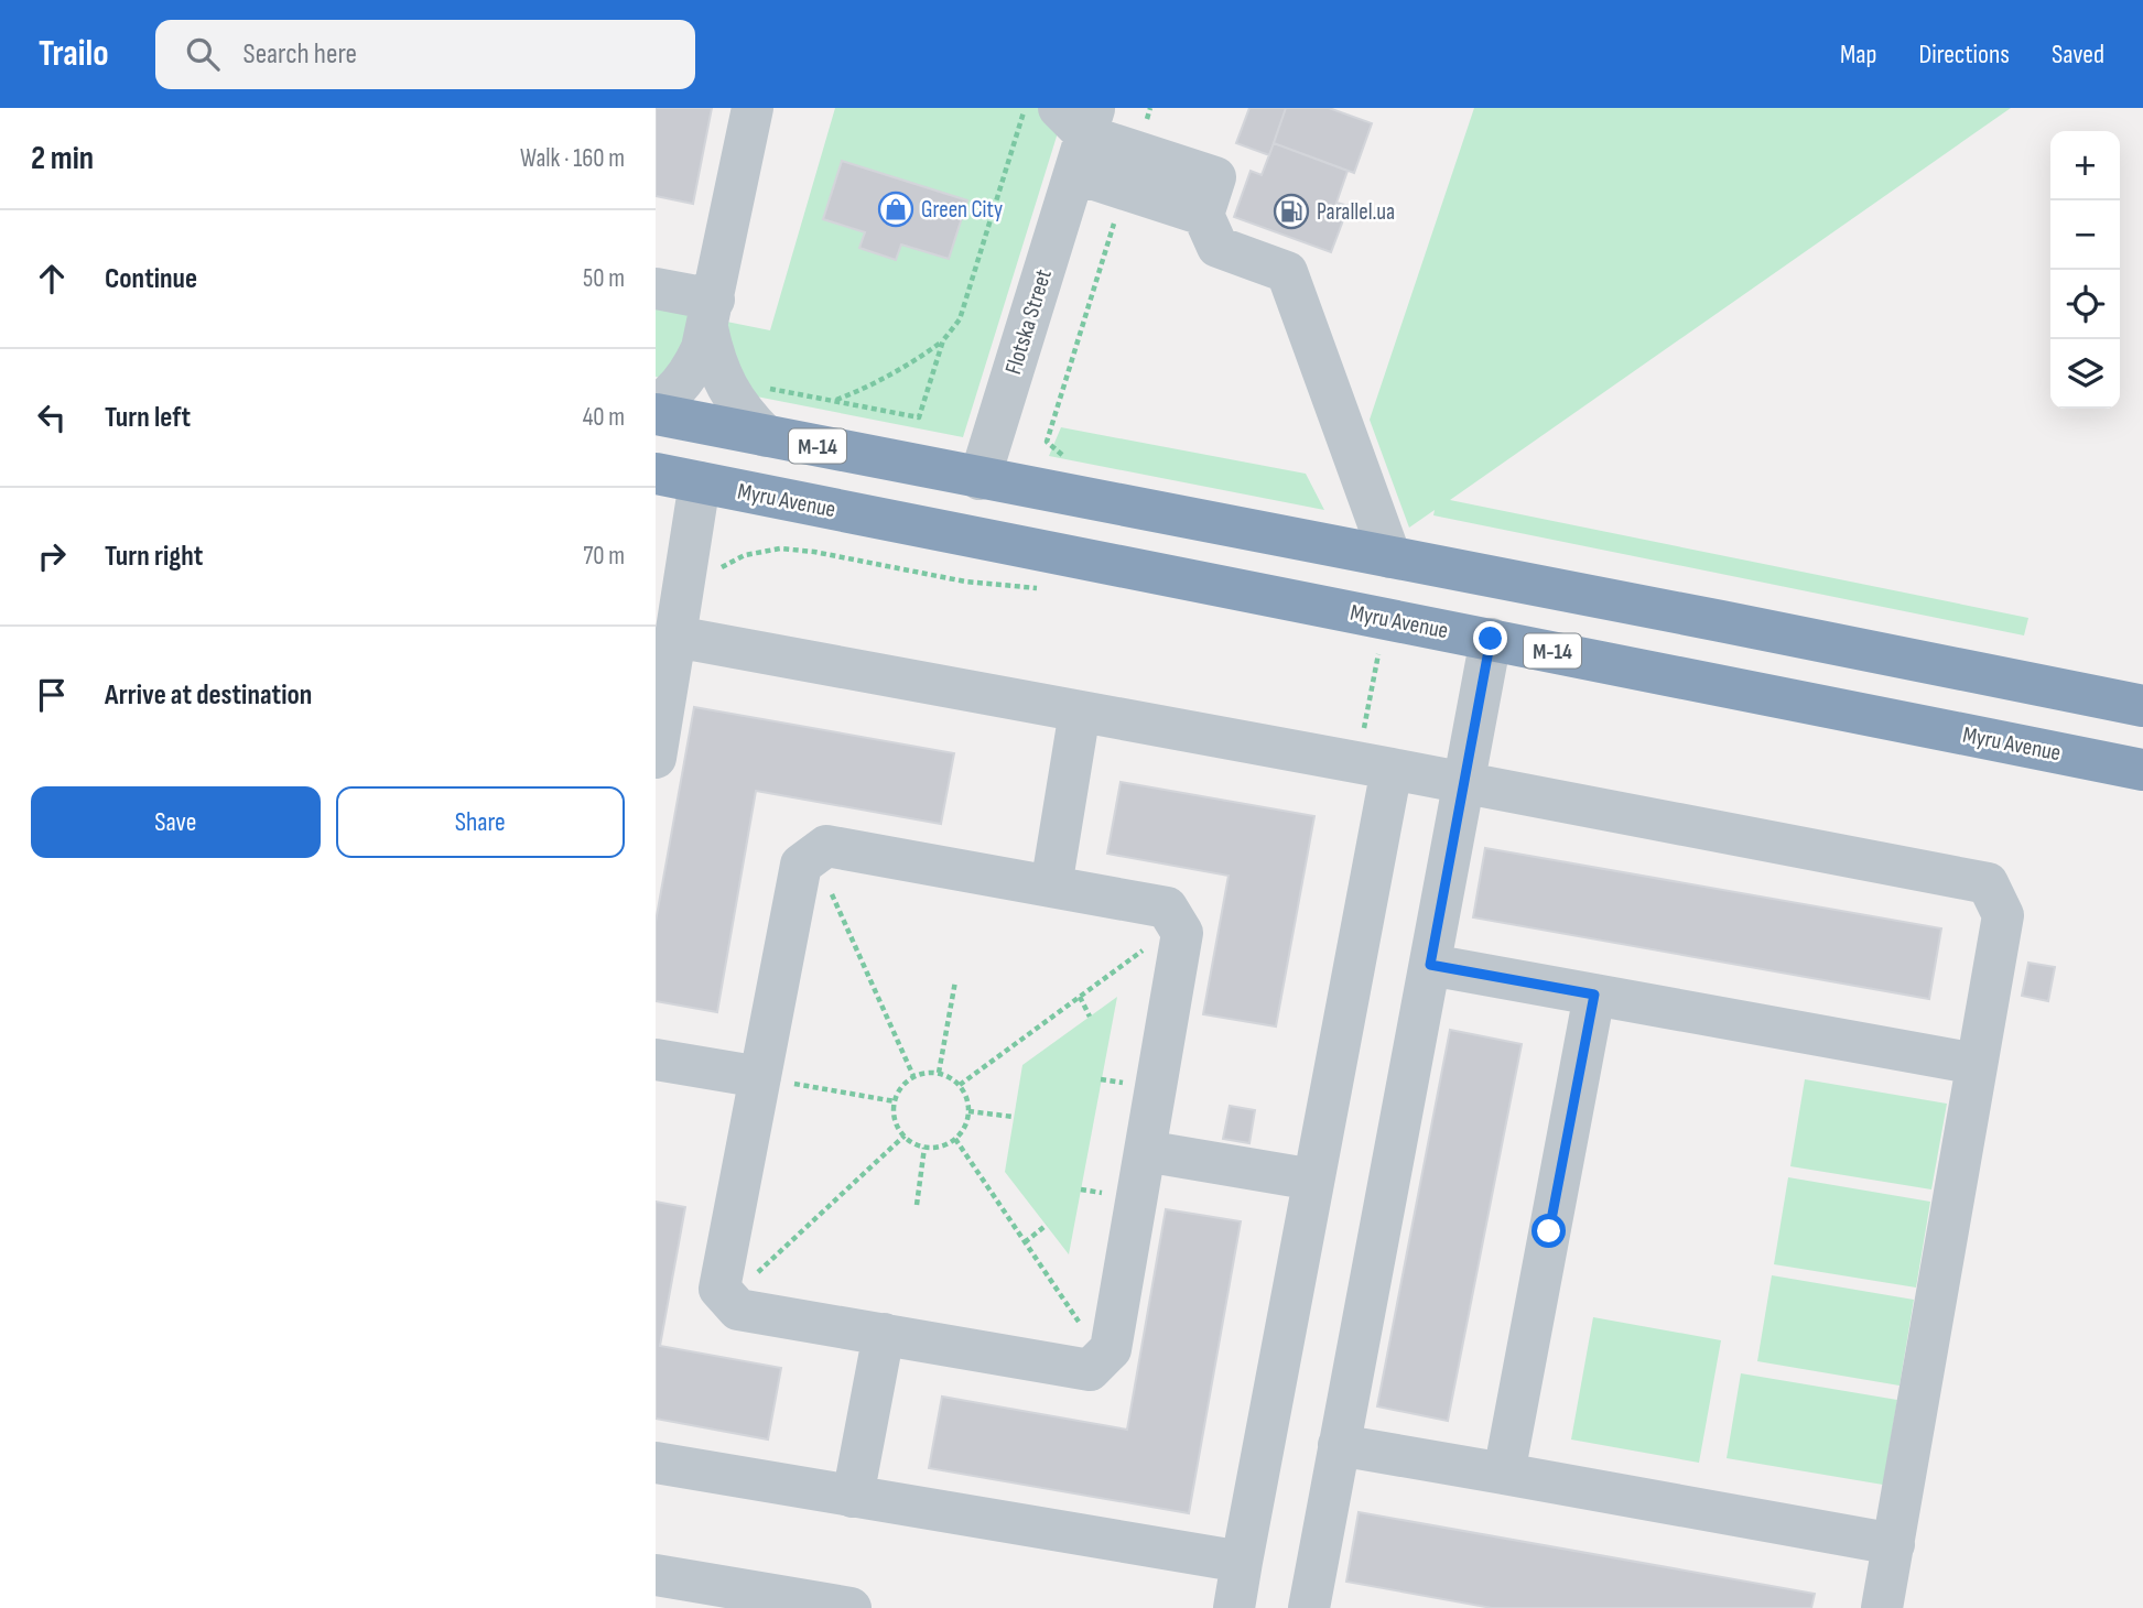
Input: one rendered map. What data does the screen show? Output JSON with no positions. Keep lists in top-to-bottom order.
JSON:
{
  "streets": {
    "highway": ["Flotska Street", "М-14", "Myru Avenue"]
  },
  "crossings": [
    ["Flotska Street", "М-14"],
    ["Flotska Street", "Myru Avenue"]
  ],
  "places": {
    "shop": ["Green City"],
    "fuel station": ["Parallel.ua"]
  },
  "page": {
    "header": "Trailo",
    "search": "Search here",
    "nav": ["Map", "Directions", "Saved"],
    "heading": ["2 min", "Walk · 160 m"],
    "map_buttons": ["+", "−"],
    "list": [
      ["Continue", "50 m"],
      ["Turn left", "40 m"],
      ["Turn right", "70 m"],
      "Arrive at destination"
    ],
    "buttons": ["Save", "Share"]
  }
}
